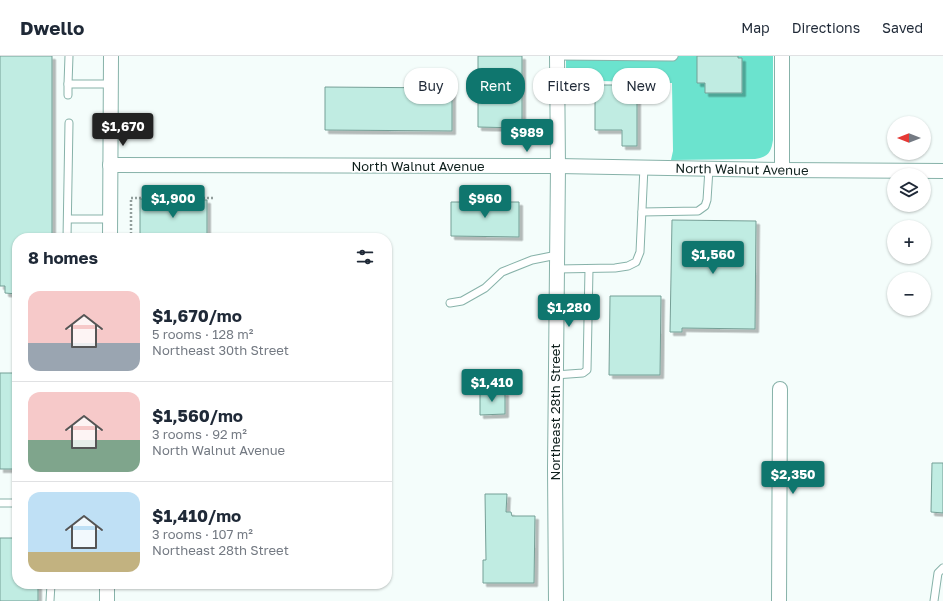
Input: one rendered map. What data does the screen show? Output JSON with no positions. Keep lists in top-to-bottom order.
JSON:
{
  "streets": {
    "street": ["North Walnut Avenue", "Northeast 28th Street"]
  },
  "crossings": [
    ["North Walnut Avenue", "Northeast 28th Street"]
  ],
  "north": "left",
  "page": {
    "header": "Dwello",
    "nav": ["Map", "Directions", "Saved"],
    "chip": [
      "Buy",
      "Rent",
      "Filters",
      "New"
    ],
    "price": [
      "$1,670",
      "$989",
      "$1,900",
      "$960",
      "$1,560",
      "$1,280",
      "$1,410",
      "$2,350"
    ],
    "map_buttons": ["+", "−"],
    "heading": "8 homes",
    "list": [
      {
        "name": "$1,670/mo",
        "note": "5 rooms · 128 m² · Northeast 30th Street"
      },
      {
        "name": "$1,560/mo",
        "note": "3 rooms · 92 m² · North Walnut Avenue"
      },
      {
        "name": "$1,410/mo",
        "note": "3 rooms · 107 m² · Northeast 28th Street"
      }
    ]
  }
}
